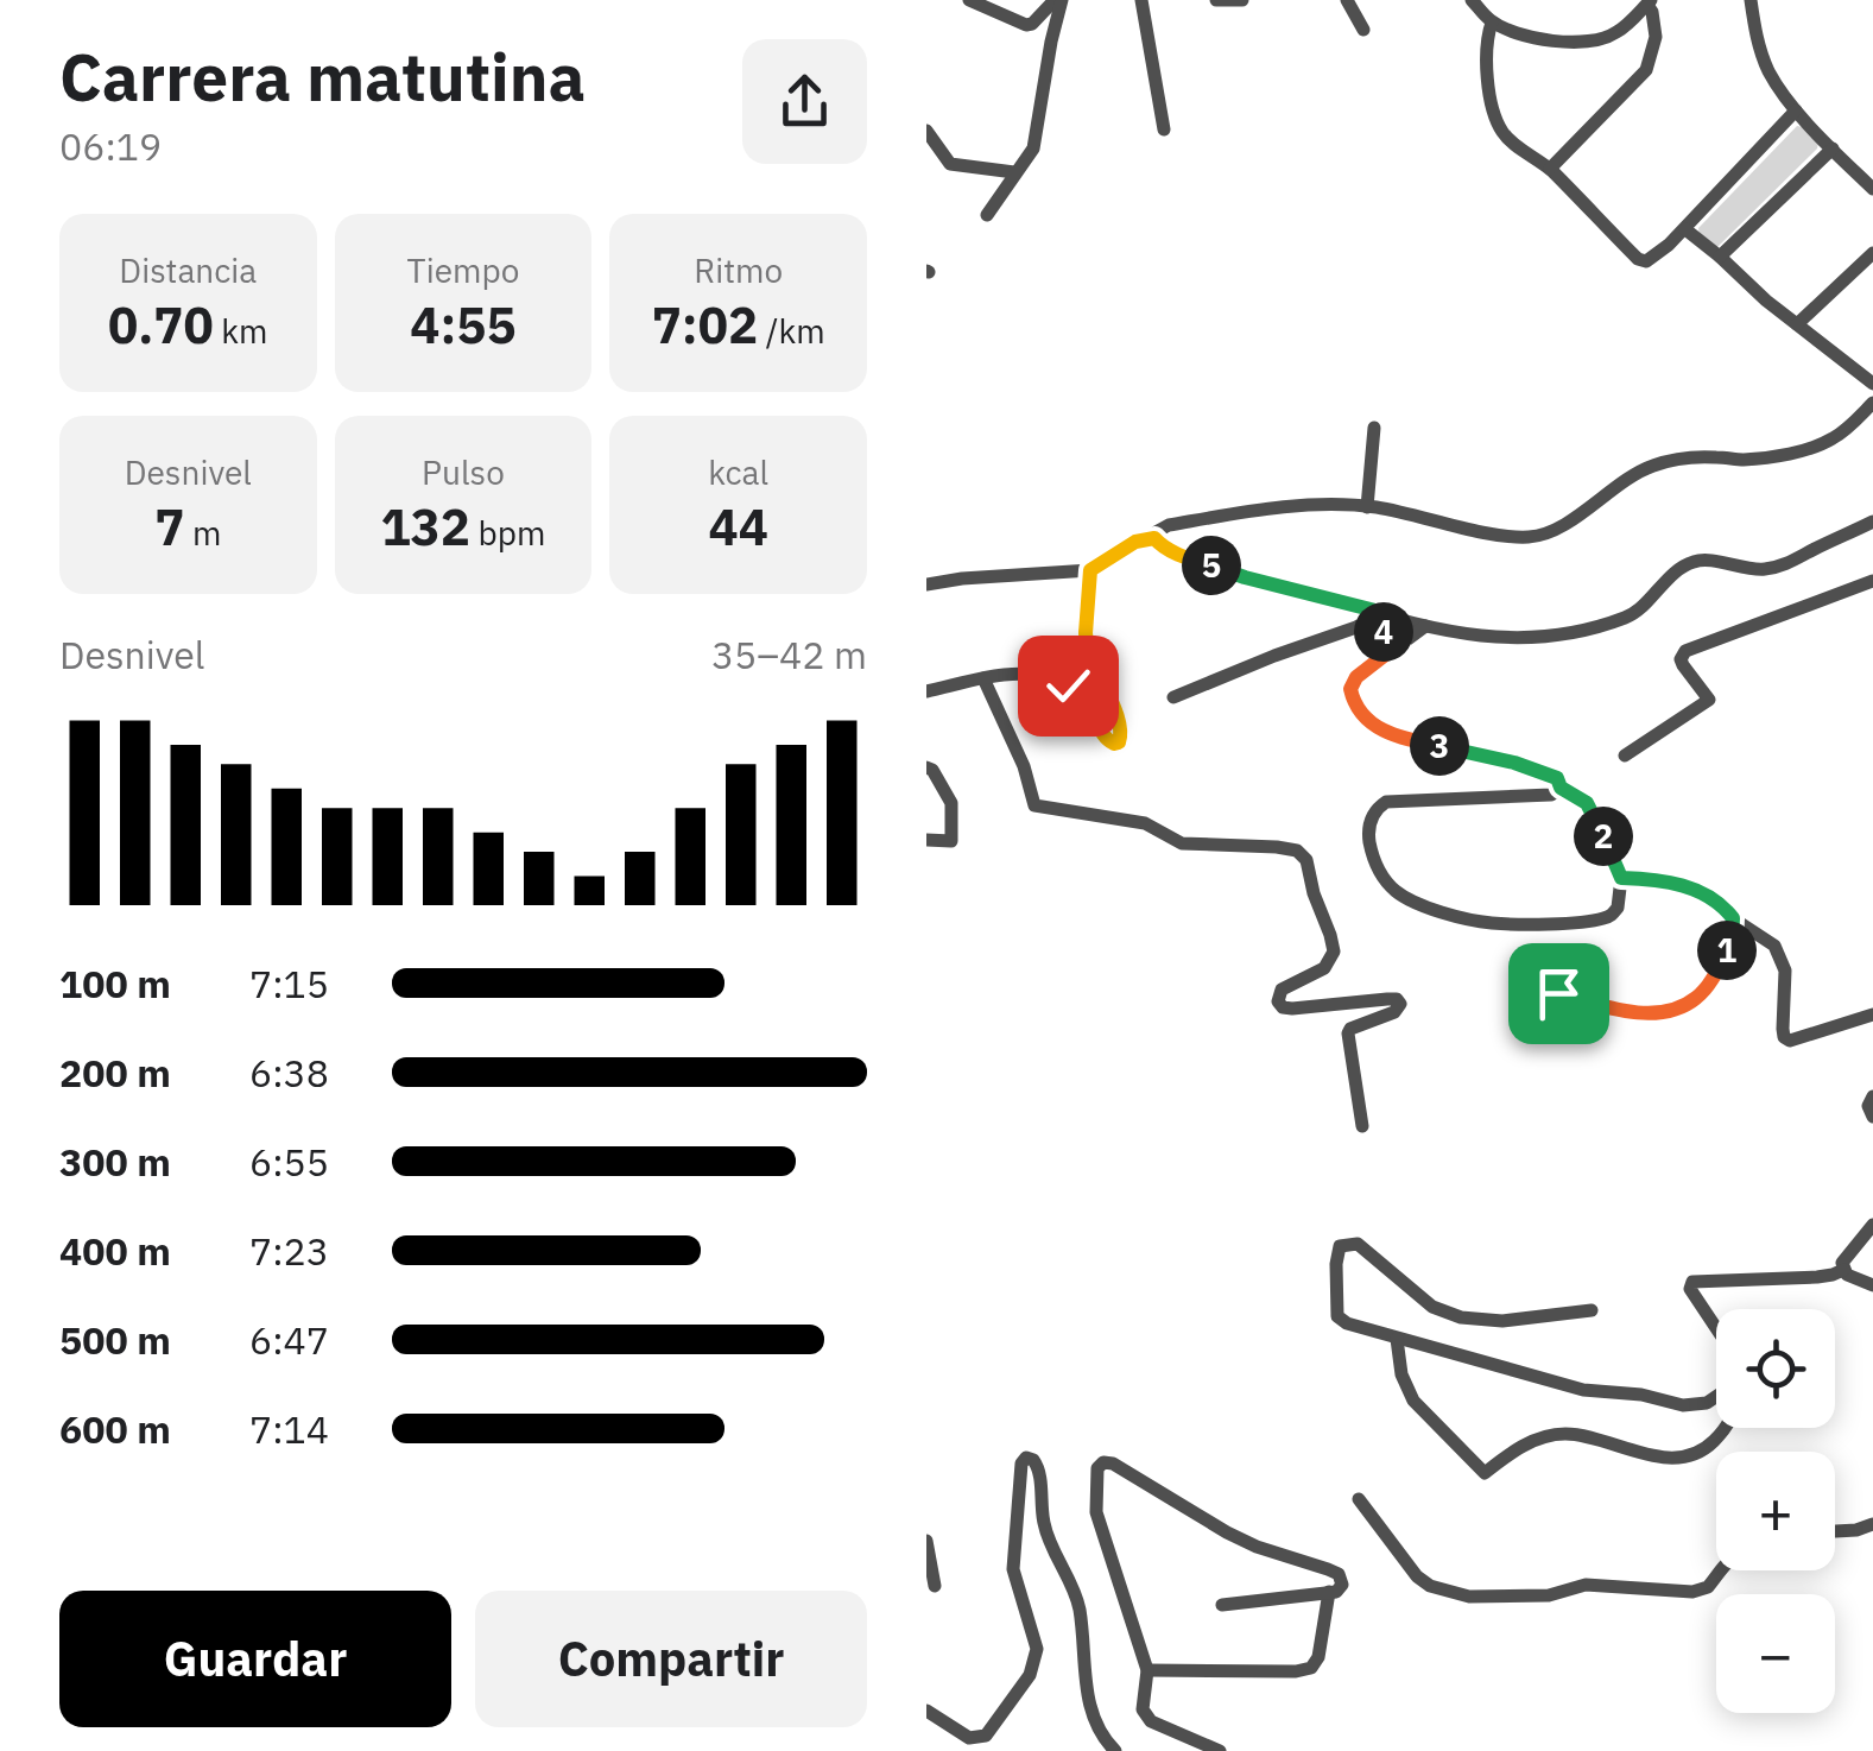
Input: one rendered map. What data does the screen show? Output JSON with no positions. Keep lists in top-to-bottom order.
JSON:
{
  "page": {
    "heading": ["Carrera matutina", "06:19"],
    "stats": [
      ["Distancia", "0.70 km"],
      ["Tiempo", "4:55"],
      ["Ritmo", "7:02 /km"],
      ["Desnivel", "7 m"],
      ["Pulso", "132 bpm"],
      ["kcal", "44"]
    ],
    "pins": [
      "5",
      "4",
      "3",
      "2",
      "1"
    ],
    "chart": ["Desnivel", "35–42 m"],
    "list": [
      {
        "name": "100 m",
        "note": "7:15"
      },
      {
        "name": "200 m",
        "note": "6:38"
      },
      {
        "name": "300 m",
        "note": "6:55"
      },
      {
        "name": "400 m",
        "note": "7:23"
      },
      {
        "name": "500 m",
        "note": "6:47"
      },
      {
        "name": "600 m",
        "note": "7:14"
      }
    ],
    "map_buttons": ["+", "−"],
    "buttons": ["Guardar", "Compartir"]
  }
}
